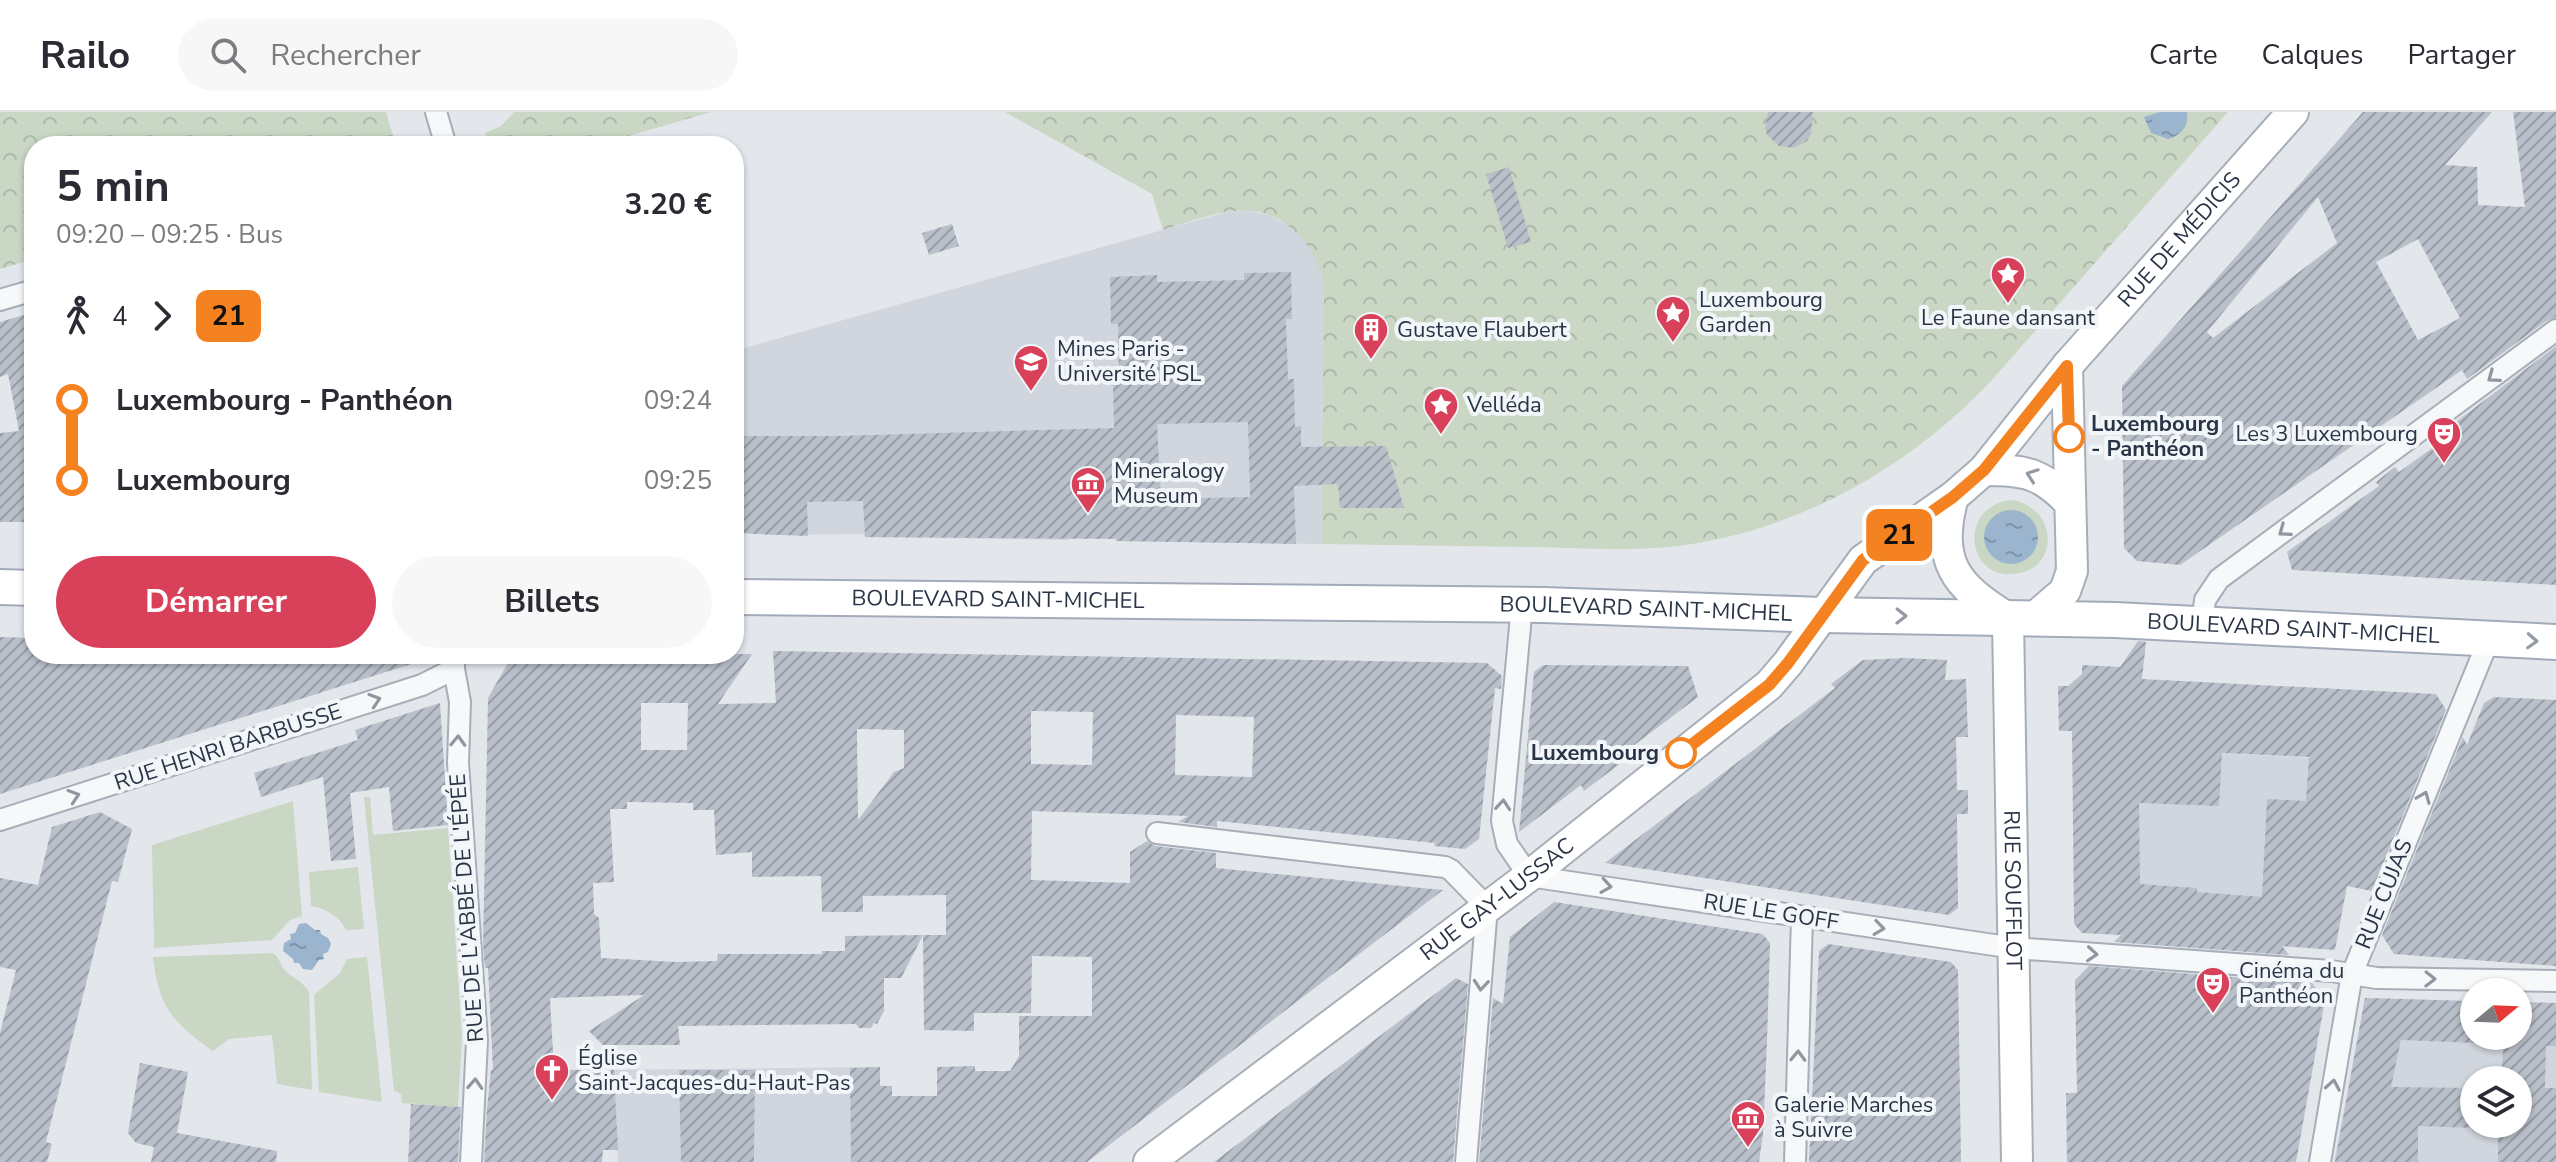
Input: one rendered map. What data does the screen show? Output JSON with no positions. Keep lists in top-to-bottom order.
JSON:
{
  "streets": {
    "main road": ["BOULEVARD SAINT-MICHEL"],
    "street": [
      "RUE DE MÉDICIS",
      "RUE HENRI BARBUSSE",
      "RUE SOUFFLOT",
      "RUE CUJAS",
      "RUE GAY-LUSSAC",
      "RUE DE L'ABBÉ DE L'ÉPÉE",
      "RUE LE GOFF"
    ]
  },
  "crossings": [
    ["RUE DE MÉDICIS", "BOULEVARD SAINT-MICHEL"],
    ["RUE DE MÉDICIS", "RUE SOUFFLOT"],
    ["RUE DE MÉDICIS", "RUE GAY-LUSSAC"],
    ["BOULEVARD SAINT-MICHEL", "RUE SOUFFLOT"],
    ["BOULEVARD SAINT-MICHEL", "RUE CUJAS"],
    ["BOULEVARD SAINT-MICHEL", "RUE GAY-LUSSAC"],
    ["RUE SOUFFLOT", "RUE GAY-LUSSAC"],
    ["RUE SOUFFLOT", "RUE LE GOFF"],
    ["RUE CUJAS", "RUE LE GOFF"],
    ["RUE GAY-LUSSAC", "RUE LE GOFF"]
  ],
  "one_way": [
    "RUE HENRI BARBUSSE",
    "RUE CUJAS",
    "RUE DE L'ABBÉ DE L'ÉPÉE",
    "RUE LE GOFF"
  ],
  "places": {
    "place": ["Le Faune dansant", "Luxembourg Garden", "Velléda"],
    "building": ["Gustave Flaubert"],
    "school or university": ["Mines Paris - Université PSL"],
    "other": ["Luxembourg - Panthéon", "Luxembourg"],
    "theatre": ["Les 3 Luxembourg", "Cinéma du Panthéon"],
    "museum": ["Mineralogy Museum", "Galerie Marches à Suivre"],
    "church": ["Église Saint-Jacques-du-Haut-Pas"]
  },
  "lines": ["bus line 21"],
  "north": "right",
  "page": {
    "header": "Railo",
    "search": "Rechercher",
    "nav": ["Carte", "Calques", "Partager"],
    "on_map": "21",
    "heading": ["5 min", "09:20 – 09:25 · Bus", "3.20 €"],
    "legs": ["4", "21"],
    "list": [
      {
        "name": "Luxembourg - Panthéon",
        "value": "09:24"
      },
      {
        "name": "Luxembourg",
        "value": "09:25"
      }
    ],
    "buttons": ["Démarrer", "Billets"]
  }
}
